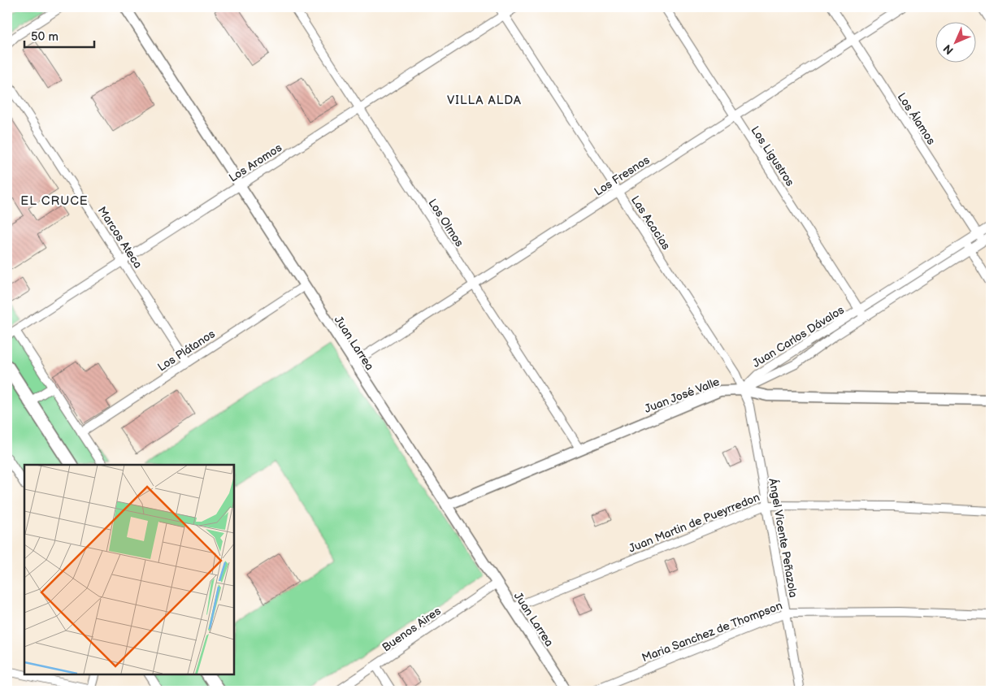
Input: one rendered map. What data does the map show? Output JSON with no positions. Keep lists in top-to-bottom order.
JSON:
{
  "streets": {
    "street": [
      "Los Álamos",
      "Los Ligustros",
      "Los Aromos",
      "Los Fresnos",
      "Los Olmos",
      "Las Acacias",
      "Marcos Ateca",
      "Juan Carlos Dávalos",
      "Juan Larrea",
      "Los Plátanos",
      "Juan José Valle",
      "Juan Martin de Pueyrredon",
      "Ángel Vicente Peñazola",
      "Buenos Aires",
      "Maria Sanchez de Thompson"
    ]
  },
  "crossings": [
    ["Los Álamos", "Los Fresnos"],
    ["Los Álamos", "Juan Carlos Dávalos"],
    ["Los Ligustros", "Los Fresnos"],
    ["Los Ligustros", "Juan Carlos Dávalos"],
    ["Los Aromos", "Los Olmos"],
    ["Los Aromos", "Las Acacias"],
    ["Los Aromos", "Marcos Ateca"],
    ["Los Aromos", "Juan Larrea"],
    ["Los Fresnos", "Los Olmos"],
    ["Los Fresnos", "Las Acacias"],
    ["Los Fresnos", "Juan Larrea"],
    ["Los Olmos", "Juan José Valle"],
    ["Las Acacias", "Juan Carlos Dávalos"],
    ["Las Acacias", "Juan José Valle"],
    ["Las Acacias", "Ángel Vicente Peñazola"],
    ["Marcos Ateca", "Los Plátanos"],
    ["Juan Carlos Dávalos", "Juan José Valle"],
    ["Juan Carlos Dávalos", "Ángel Vicente Peñazola"],
    ["Juan Larrea", "Los Plátanos"],
    ["Juan Larrea", "Juan José Valle"],
    ["Juan Larrea", "Juan Martin de Pueyrredon"],
    ["Juan Larrea", "Buenos Aires"],
    ["Juan José Valle", "Ángel Vicente Peñazola"],
    ["Juan Martin de Pueyrredon", "Ángel Vicente Peñazola"],
    ["Ángel Vicente Peñazola", "Maria Sanchez de Thompson"]
  ],
  "districts": ["VILLA ALDA", "EL CRUCE"],
  "scale_bar": "50 m",
  "north": "bottom left"
}
